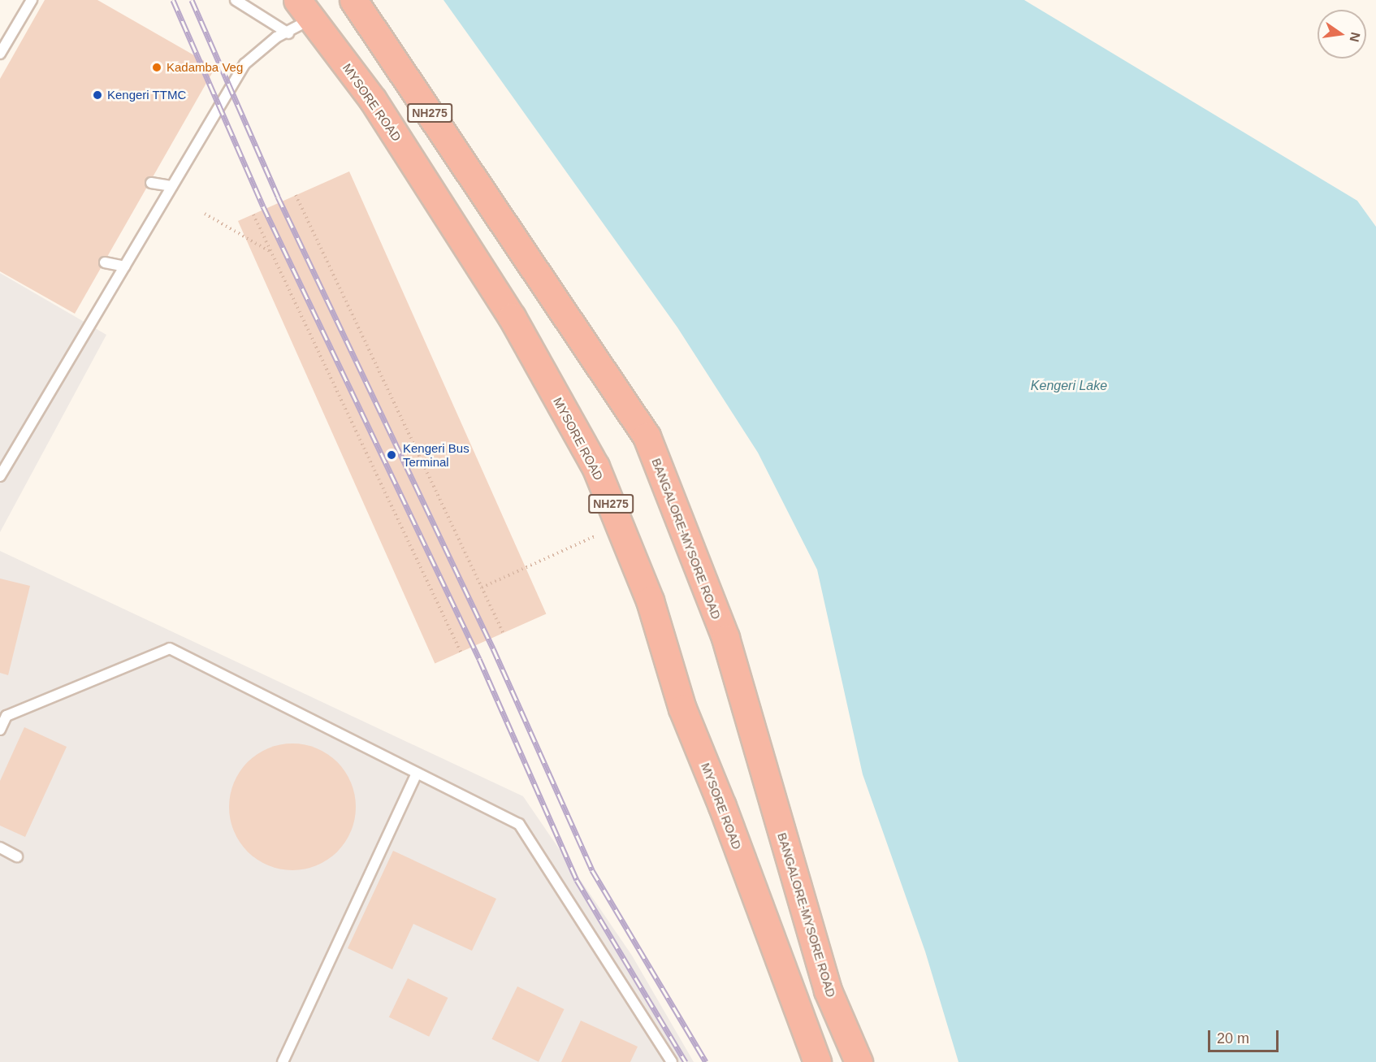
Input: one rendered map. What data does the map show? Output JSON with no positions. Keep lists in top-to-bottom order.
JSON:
{
  "streets": {
    "highway": ["MYSORE ROAD", "NH275", "BANGALORE-MYSORE ROAD"]
  },
  "water": ["Kengeri Lake"],
  "places": ["Kadamba Veg", "Kengeri TTMC", "Kengeri Bus Terminal"],
  "scale_bar": "20 m",
  "north": "right"
}
